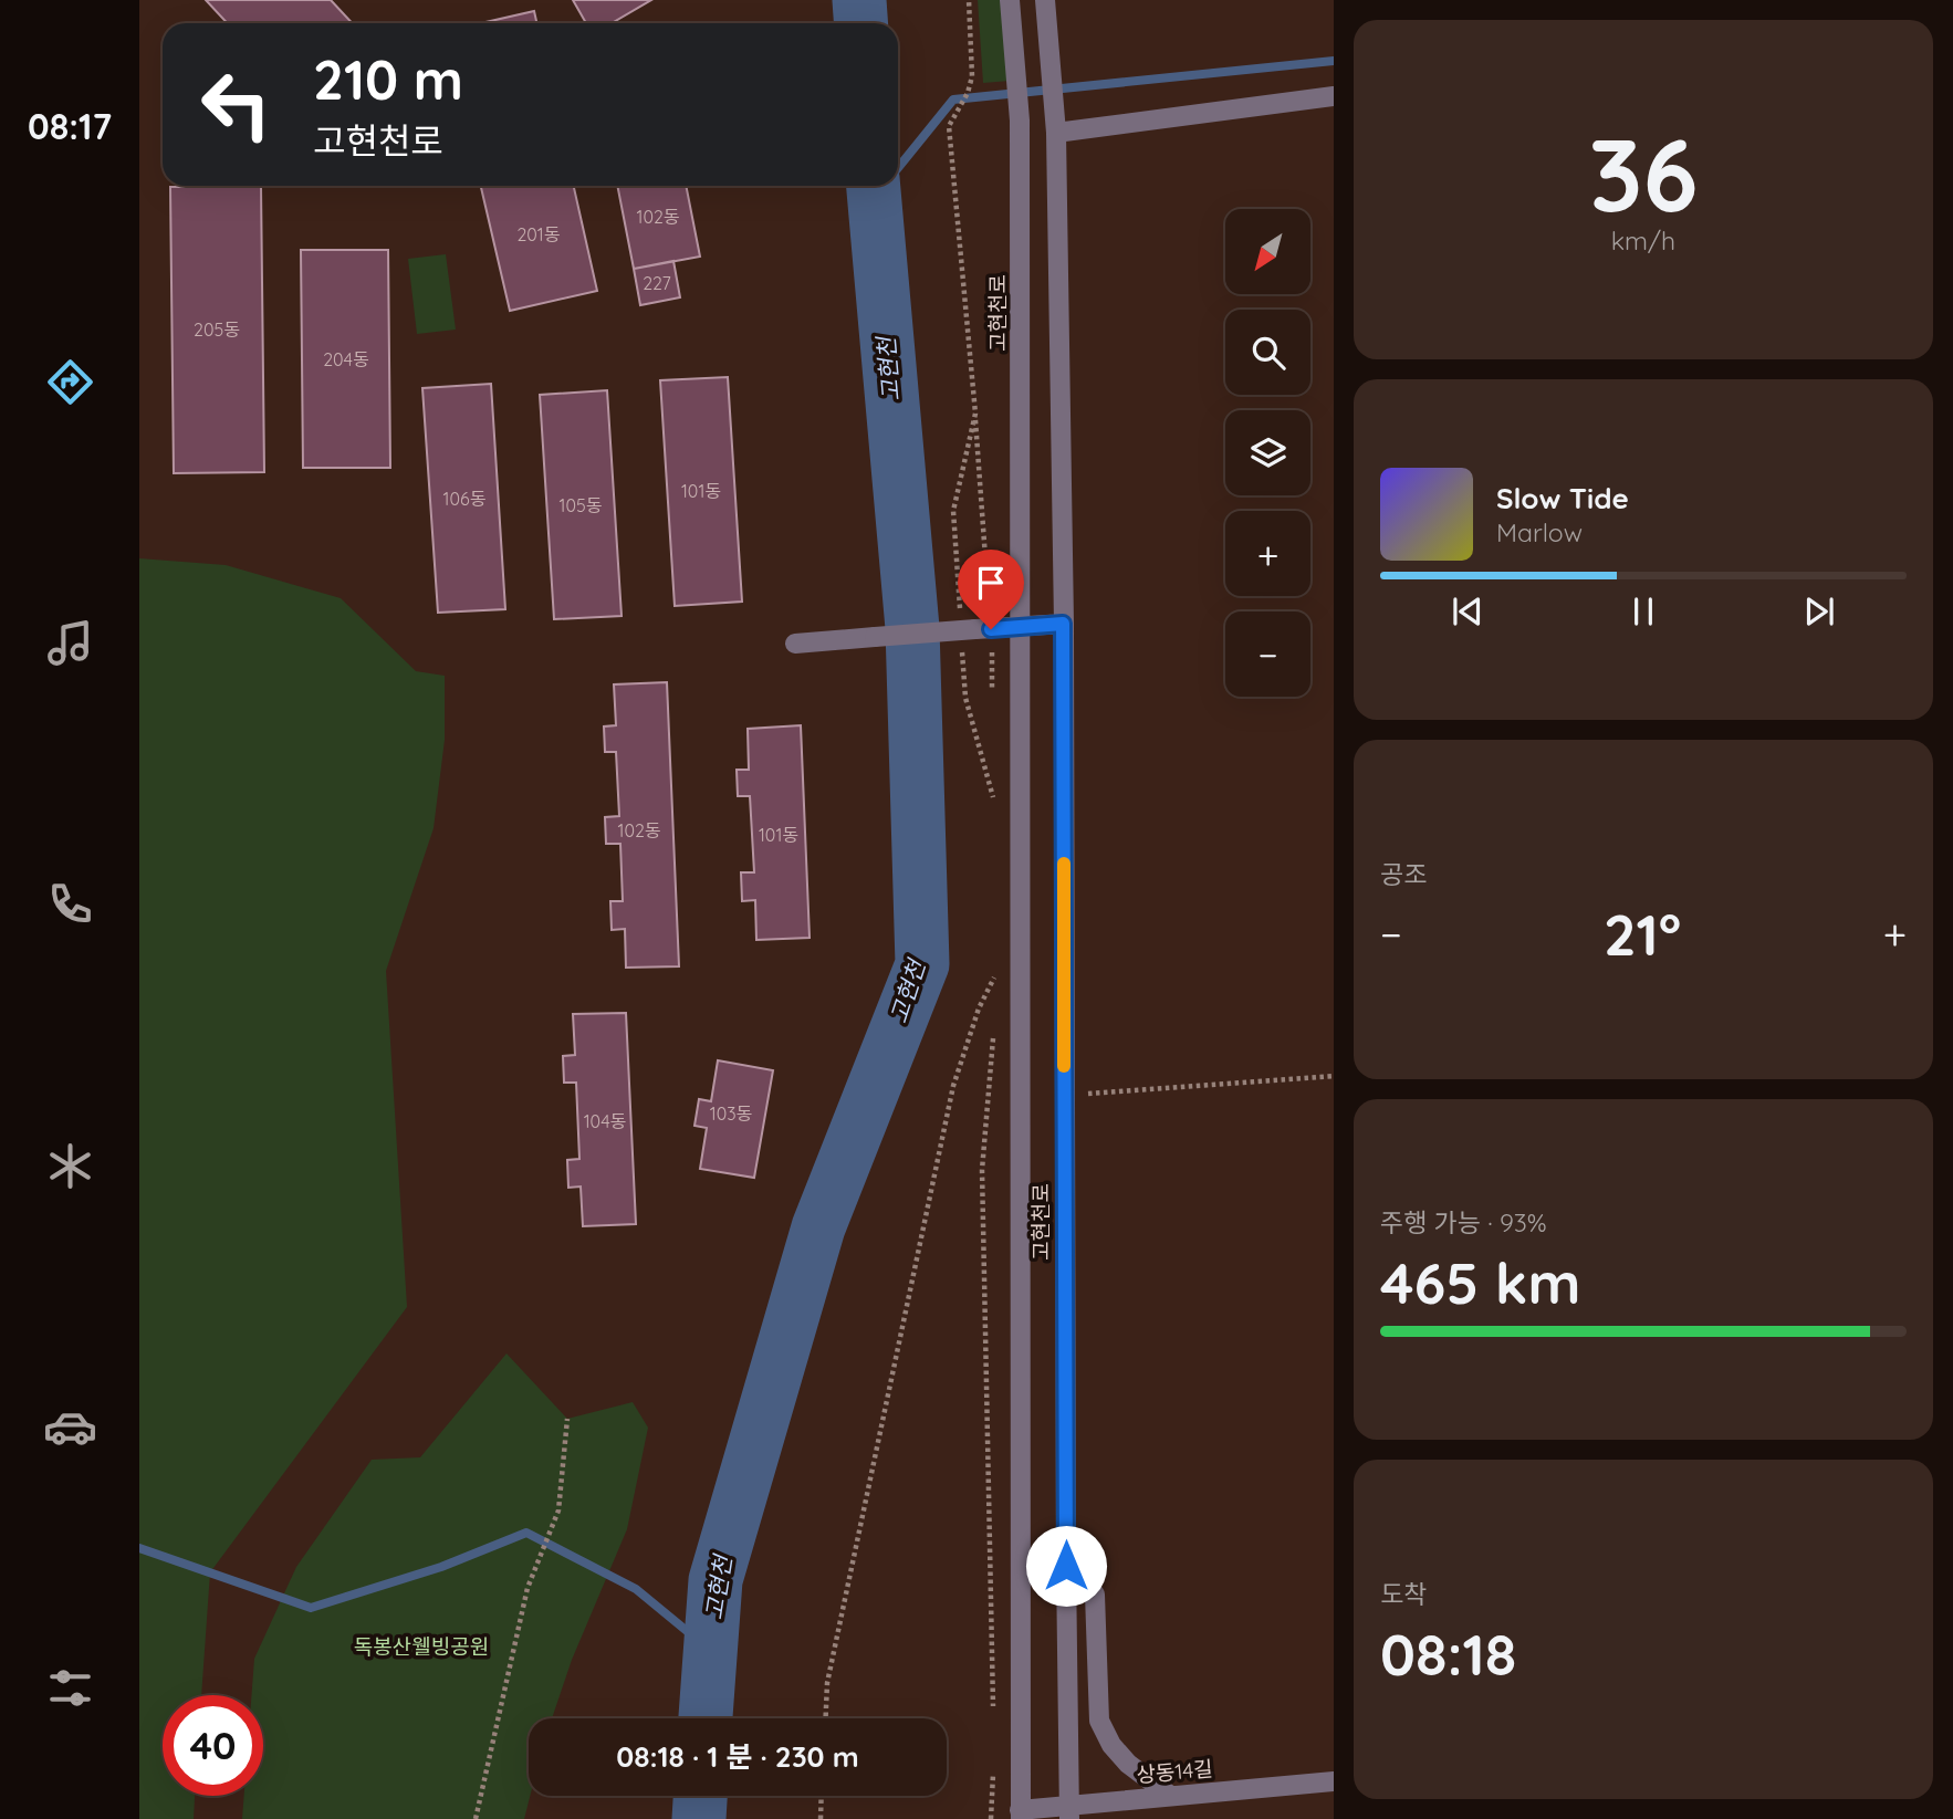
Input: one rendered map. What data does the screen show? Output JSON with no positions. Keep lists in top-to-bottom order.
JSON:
{
  "streets": {
    "street": ["고현천로", "상동14길"]
  },
  "crossings": [
    ["고현천로", "상동14길"]
  ],
  "water": ["고현천"],
  "parks": ["독봉산웰빙공원"],
  "house_numbers": [
    "102동",
    "201동",
    "227",
    "205동",
    "204동",
    "101동",
    "106동",
    "105동",
    "102동",
    "101동",
    "103동",
    "104동"
  ],
  "north": "bottom left",
  "page": {
    "tabs": "08:17",
    "tile": [
      ["36", "km/h"],
      "공조",
      ["주행 가능 · 93%", "465 km"],
      ["도착", "08:18"]
    ],
    "turn": ["210 m", "고현천로"],
    "map_buttons": ["+", "−"],
    "song": ["Slow Tide", "Marlow"],
    "heat": ["−", "21°", "+"],
    "limit": "40",
    "trip": "08:18 · 1 분 · 230 m"
  }
}
